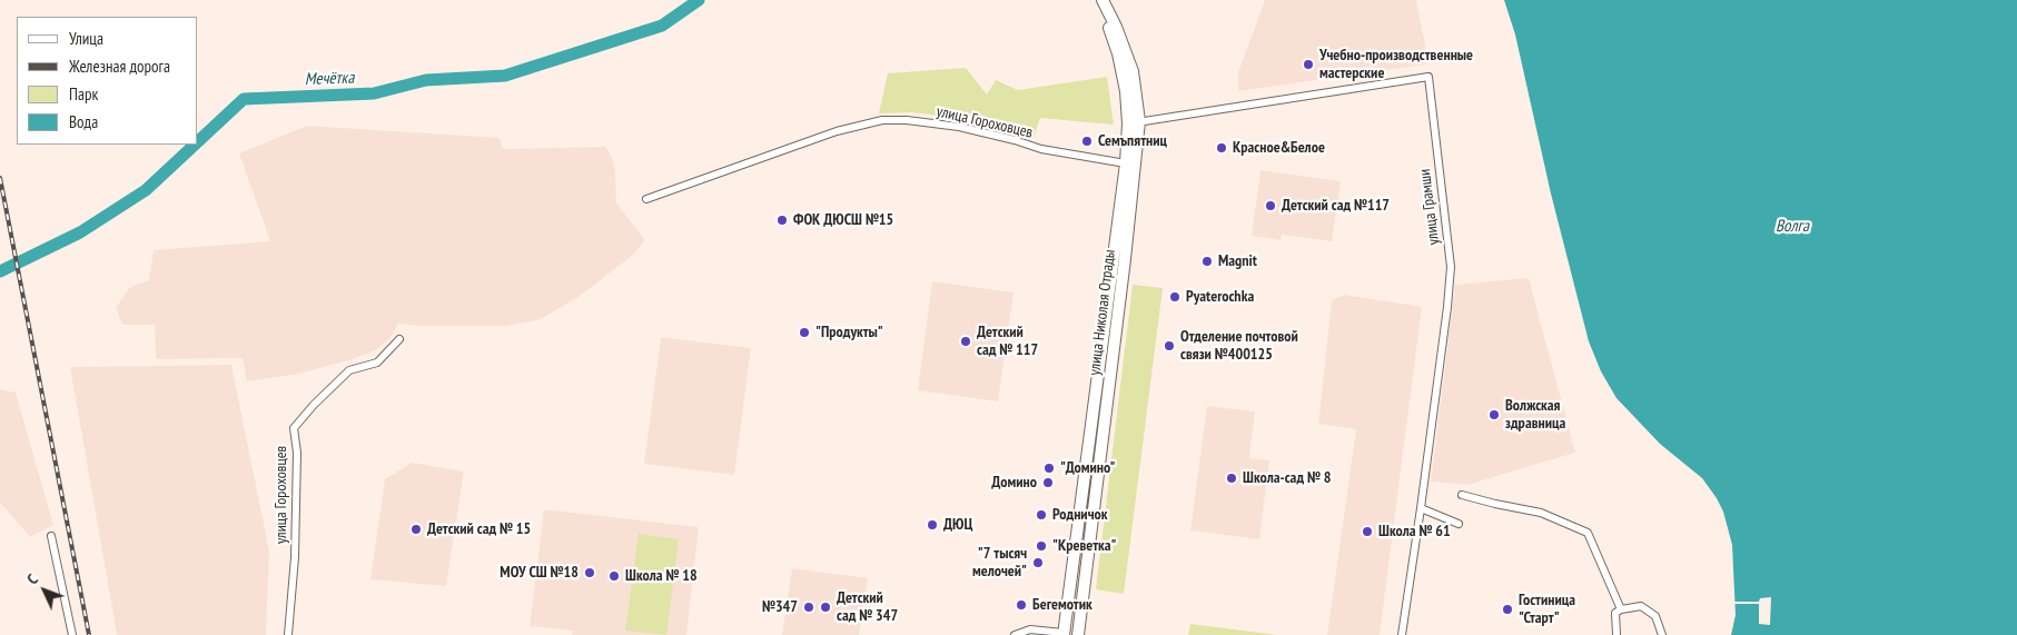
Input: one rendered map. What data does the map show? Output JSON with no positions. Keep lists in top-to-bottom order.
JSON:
{
  "streets": {
    "main road": ["улица Николая Отрады"],
    "street": ["улица Гороховцев", "улица Грамши"]
  },
  "crossings": [
    ["улица Гороховцев", "улица Николая Отрады"],
    ["улица Грамши", "улица Николая Отрады"]
  ],
  "water": ["Мечётка", "Волга"],
  "places": [
    "Учебно-производственные мастерские",
    "Семъпятниц",
    "Красное&Белое",
    "Детский сад №117",
    "ФОК ДЮСШ №15",
    "Magnit",
    "Pyaterochka",
    "\"Продукты\"",
    "Детский сад № 117",
    "Отделение почтовой связи №400125",
    "Волжская здравница",
    "\"Домино\"",
    "Школа-сад № 8",
    "Домино",
    "Родничок",
    "ДЮЦ",
    "Детский сад № 15",
    "Школа № 61",
    "\"Креветка\"",
    "\"7 тысяч мелочей\"",
    "МОУ СШ №18",
    "Школа № 18",
    "Бегемотик",
    "№347",
    "Детский сад № 347",
    "Гостиница \"Старт\""
  ],
  "legend": [
    "Улица",
    "Железная дорога",
    "Парк",
    "Вода"
  ],
  "north": "top left"
}
